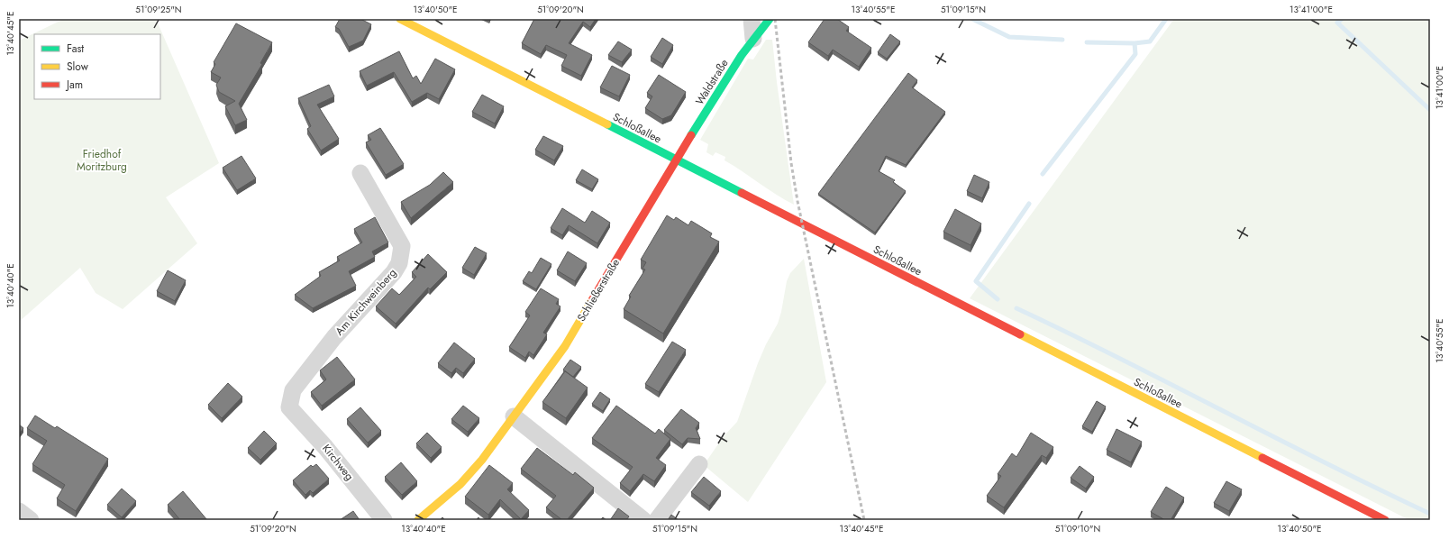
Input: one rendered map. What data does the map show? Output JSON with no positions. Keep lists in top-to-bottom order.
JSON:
{
  "streets": {
    "main road": ["Waldstraße", "Schloßallee", "Schließerstraße"],
    "street": ["Am Kirchweinberg", "Kirchweg"]
  },
  "crossings": [
    ["Waldstraße", "Schloßallee"],
    ["Waldstraße", "Schließerstraße"],
    ["Schloßallee", "Schließerstraße"],
    ["Am Kirchweinberg", "Kirchweg"]
  ],
  "parks": ["Friedhof Moritzburg"],
  "legend": ["Fast", "Slow", "Jam"],
  "coordinates": [
    "51°09'25\"N",
    "13°40'50\"E",
    "51°09'20\"N",
    "13°40'55\"E",
    "51°09'15\"N",
    "13°41'00\"E",
    "13°40'45\"E",
    "13°40'40\"E",
    "51°09'10\"N"
  ]
}
